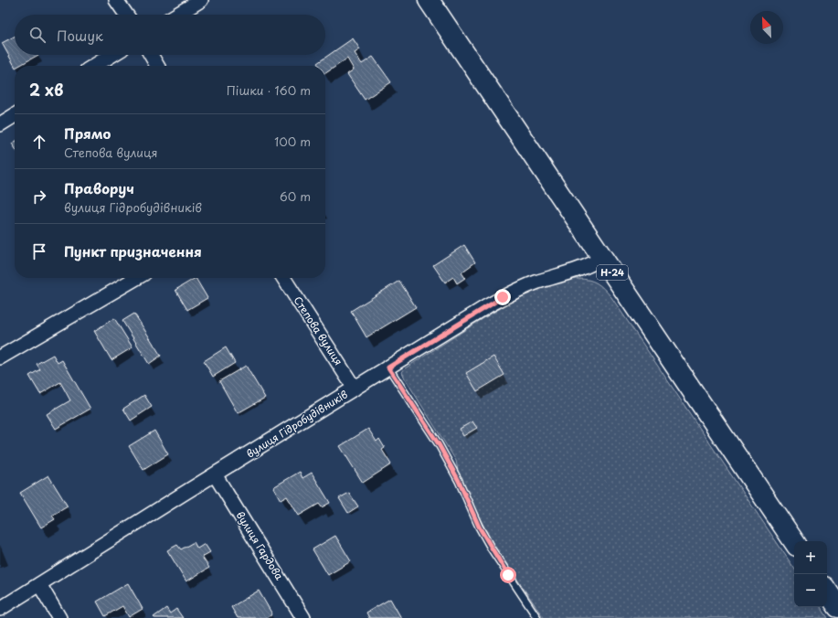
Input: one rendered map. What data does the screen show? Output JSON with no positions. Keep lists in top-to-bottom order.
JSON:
{
  "streets": {
    "main road": ["Н-24"],
    "street": ["Степова вулиця", "вулиця Гідробудівників", "вулиця Гардова"]
  },
  "crossings": [
    ["Н-24", "вулиця Гідробудівників"],
    ["Степова вулиця", "вулиця Гідробудівників"],
    ["вулиця Гідробудівників", "вулиця Гардова"]
  ],
  "north": "top left",
  "page": {
    "search": "Пошук",
    "heading": ["2 хв", "Пішки · 160 m"],
    "list": [
      ["Прямо", "Степова вулиця", "100 m"],
      ["Праворуч", "вулиця Гідробудівників", "60 m"],
      "Пункт призначення"
    ],
    "map_buttons": ["+", "−"]
  }
}
